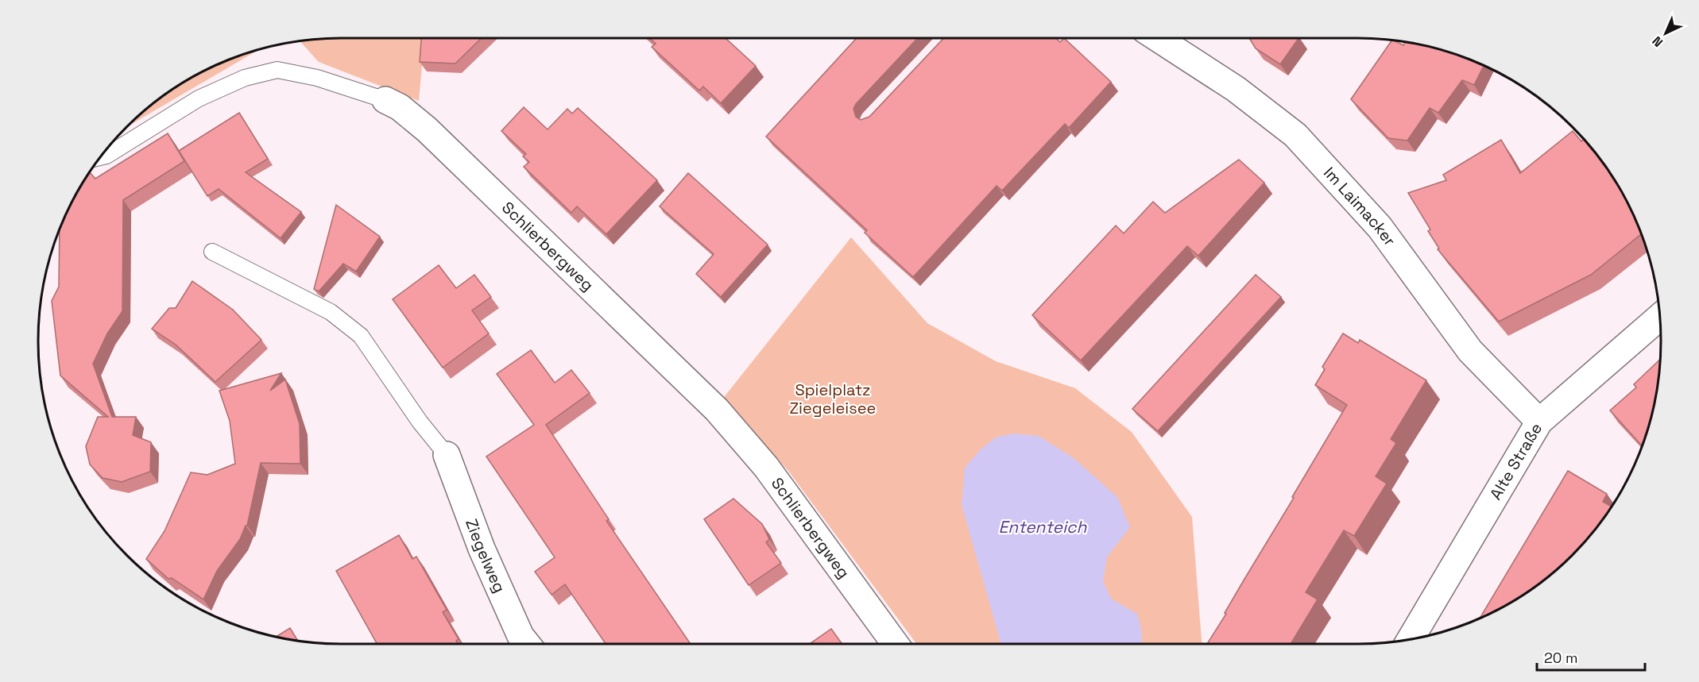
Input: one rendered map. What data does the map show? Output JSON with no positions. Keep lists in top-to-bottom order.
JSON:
{
  "streets": {
    "street": [
      "Im Laimacker",
      "Schlierbergweg",
      "Alte Straße",
      "Ziegelweg"
    ]
  },
  "crossings": [
    ["Im Laimacker", "Alte Straße"]
  ],
  "water": ["Ententeich"],
  "parks": ["Spielplatz Ziegeleisee"],
  "scale_bar": "20 m",
  "north": "bottom left"
}
